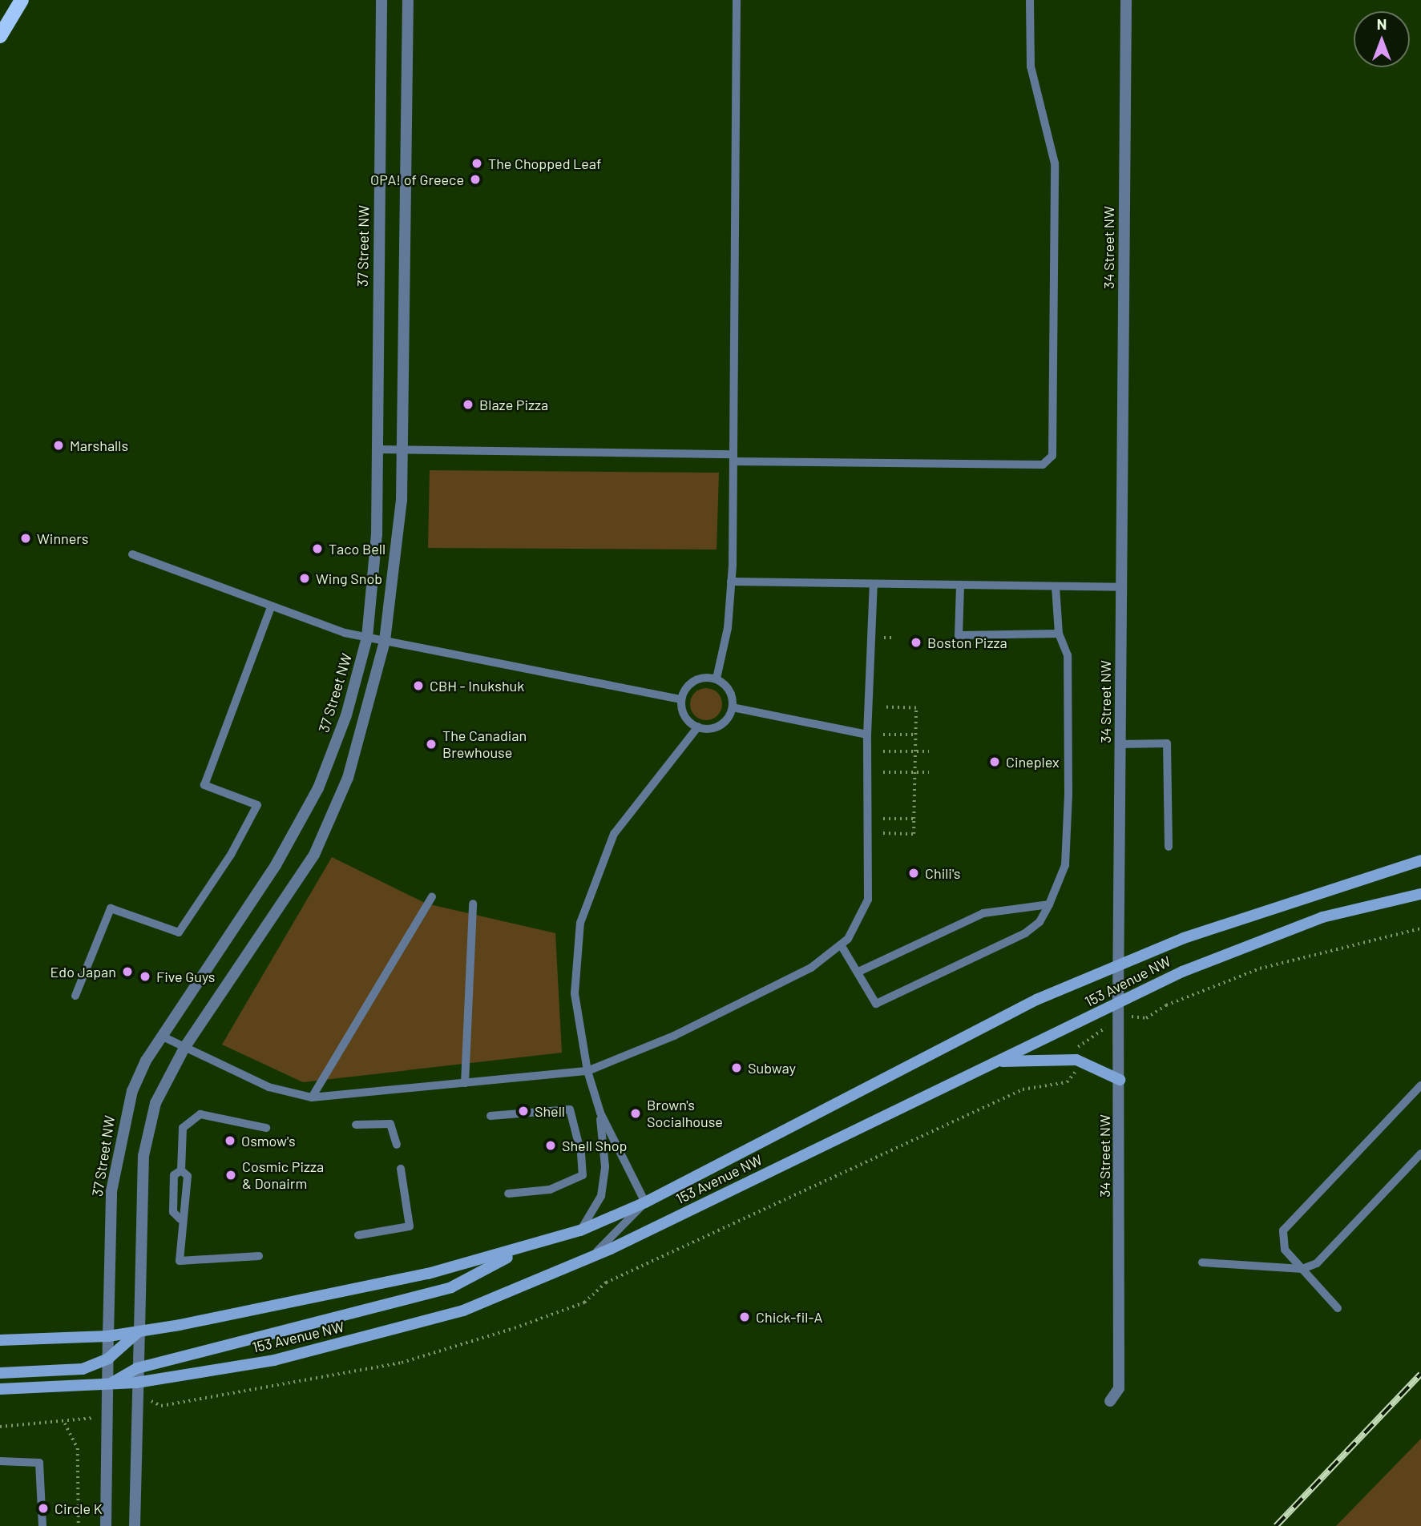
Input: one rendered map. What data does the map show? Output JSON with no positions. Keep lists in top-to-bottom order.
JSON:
{
  "streets": {
    "main road": ["153 Avenue NW"],
    "street": ["37 Street NW", "34 Street NW"]
  },
  "crossings": [
    ["37 Street NW", "153 Avenue NW"],
    ["34 Street NW", "153 Avenue NW"]
  ],
  "places": [
    "The Chopped Leaf",
    "OPA! of Greece",
    "Blaze Pizza",
    "Marshalls",
    "Winners",
    "Taco Bell",
    "Wing Snob",
    "Boston Pizza",
    "CBH - Inukshuk",
    "The Canadian Brewhouse",
    "Cineplex",
    "Chili's",
    "Edo Japan",
    "Five Guys",
    "Subway",
    "Shell",
    "Brown's Socialhouse",
    "Osmow's",
    "Shell Shop",
    "Cosmic Pizza & Donairm",
    "Chick-fil-A",
    "Circle K"
  ],
  "north": "top"
}
